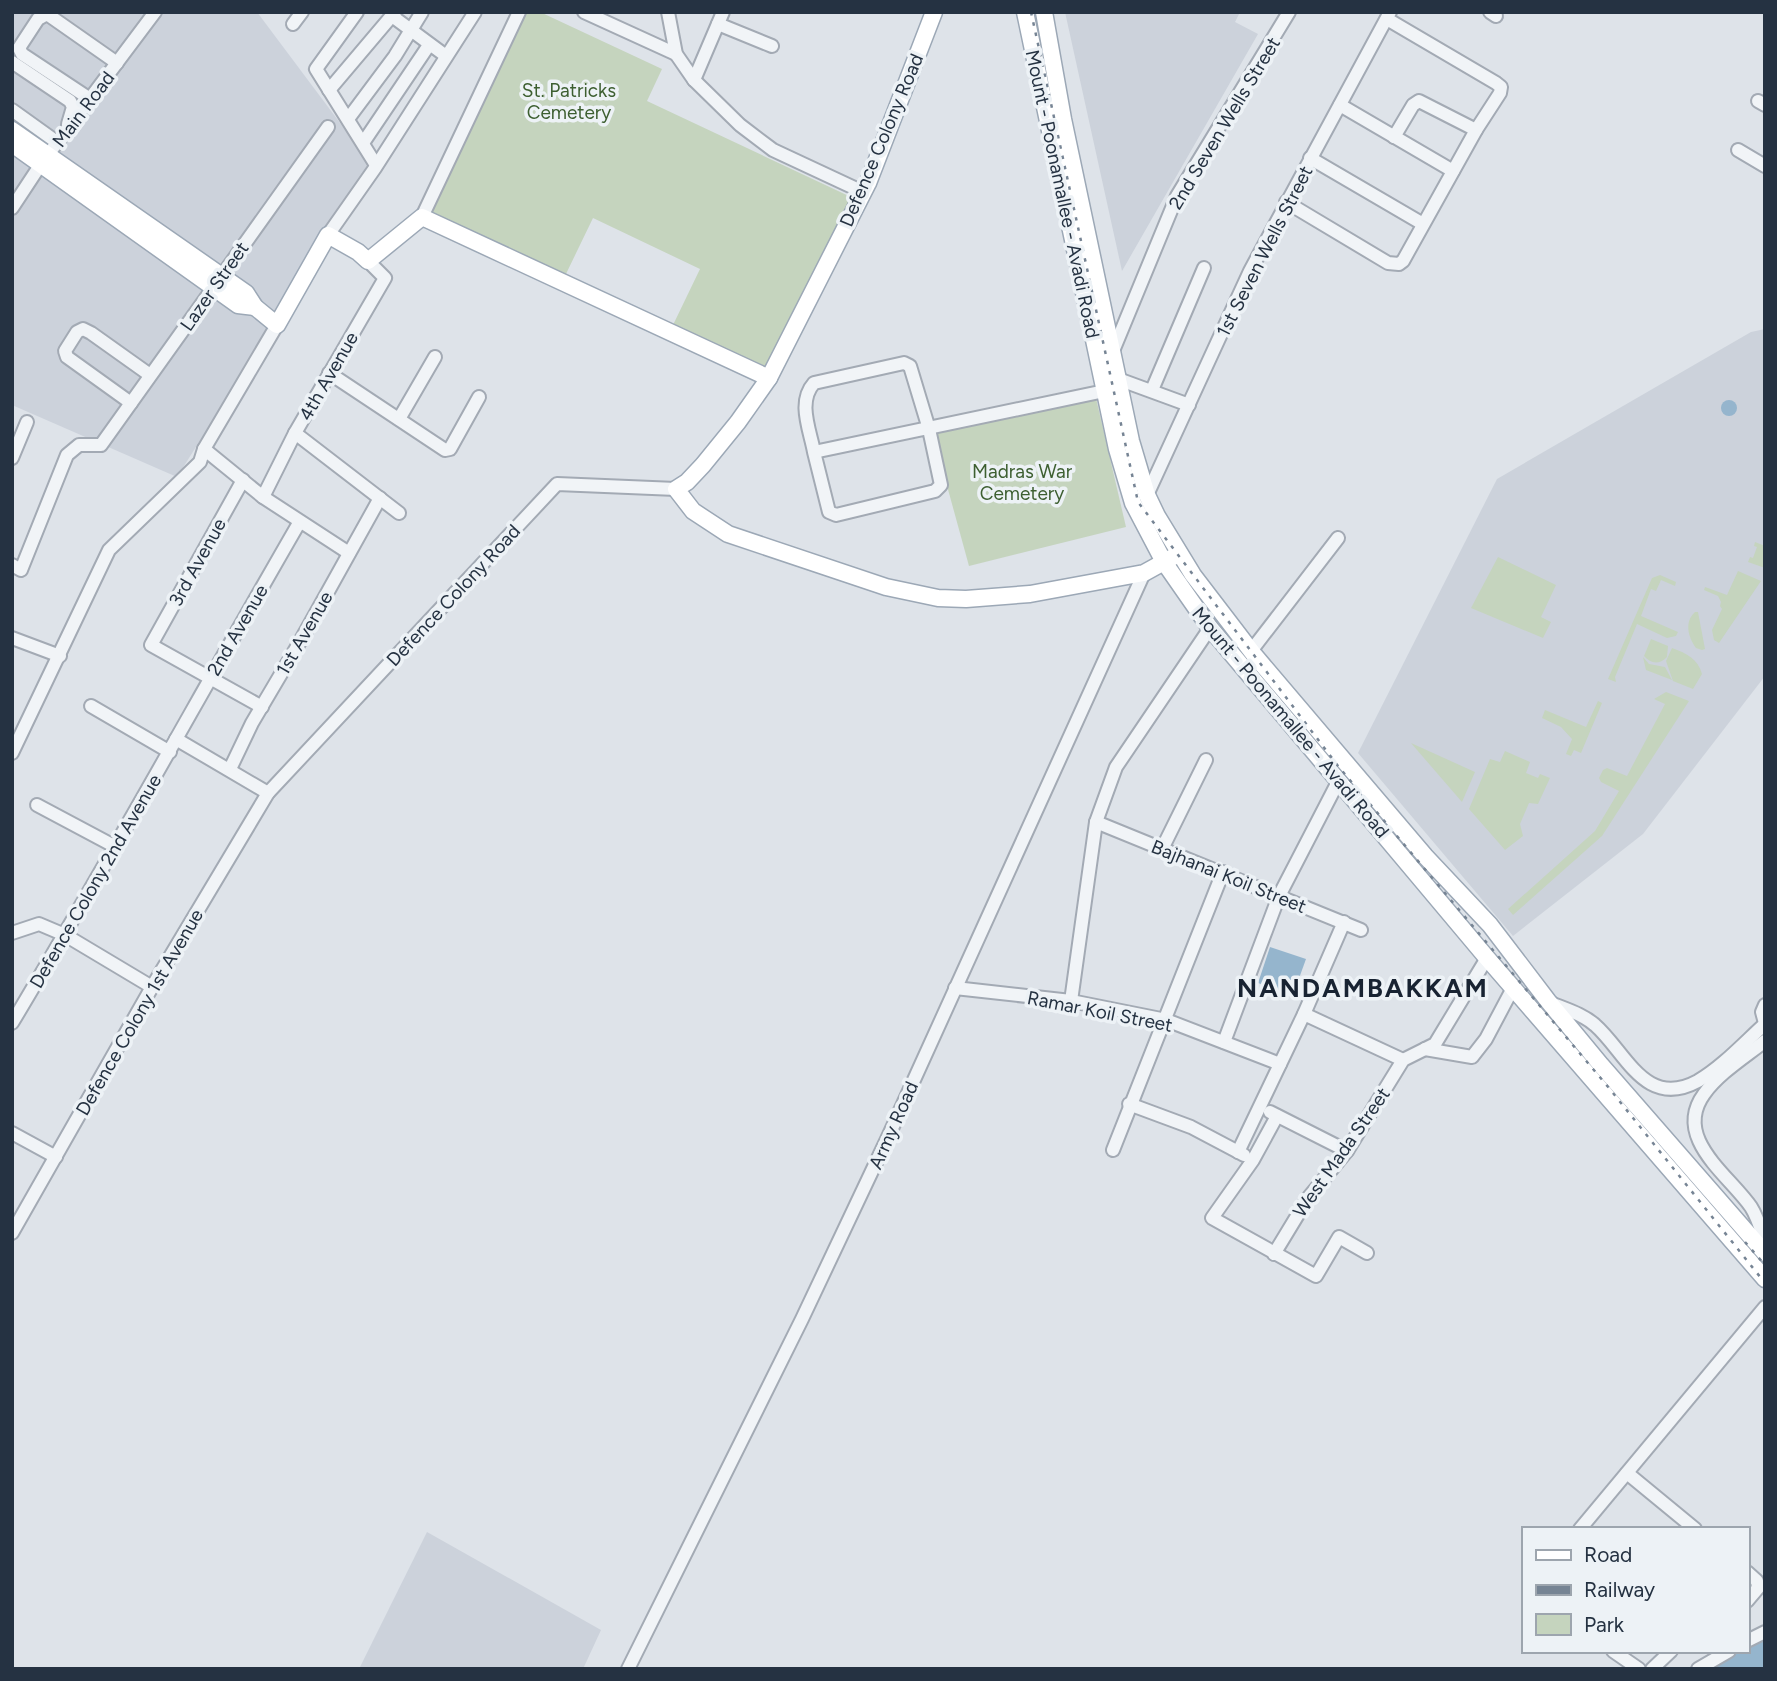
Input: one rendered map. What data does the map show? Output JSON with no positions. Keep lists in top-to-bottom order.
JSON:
{
  "streets": {
    "main road": ["Defence Colony Road", "Mount - Poonamallee - Avadi Road"],
    "street": [
      "Main Road",
      "2nd Seven Wells Street",
      "1st Seven Wells Street",
      "Lazer Street",
      "4th Avenue",
      "3rd Avenue",
      "2nd Avenue",
      "1st Avenue",
      "Bajhanai Koil Street",
      "Defence Colony 2nd Avenue",
      "Ramar Koil Street",
      "Defence Colony 1st Avenue",
      "Army Road",
      "West Mada Street"
    ]
  },
  "crossings": [
    ["2nd Seven Wells Street", "Mount - Poonamallee - Avadi Road"],
    ["Defence Colony Road", "Defence Colony 1st Avenue"],
    ["Mount - Poonamallee - Avadi Road", "1st Seven Wells Street"],
    ["3rd Avenue", "2nd Avenue"],
    ["2nd Avenue", "Defence Colony 2nd Avenue"],
    ["Ramar Koil Street", "Army Road"]
  ],
  "districts": ["NANDAMBAKKAM"],
  "parks": ["St. Patricks Cemetery", "Madras War Cemetery"],
  "legend": ["Road", "Railway", "Park"]
}
